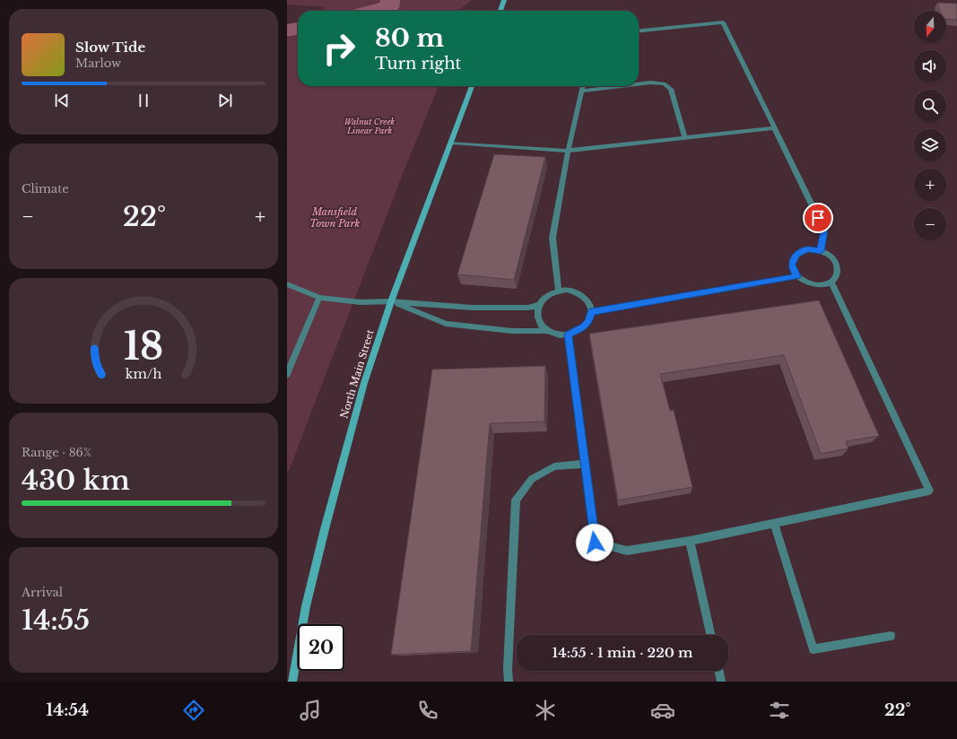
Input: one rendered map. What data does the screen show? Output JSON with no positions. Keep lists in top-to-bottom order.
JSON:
{
  "streets": {
    "main road": ["North Main Street"]
  },
  "parks": ["Walnut Creek Linear Park", "Mansfield Town Park"],
  "north": "bottom",
  "page": {
    "map_buttons": ["+", "−"],
    "turn": ["80 m", "Turn right"],
    "song": ["Slow Tide", "Marlow"],
    "tile": [
      "Climate",
      ["Range · 86%", "430 km"],
      ["Arrival", "14:55"]
    ],
    "heat": ["−", "22°", "+"],
    "limit": "20",
    "trip": "14:55 · 1 min · 220 m",
    "tabs": ["14:54", "22°"],
    "gauge": ["18", "km/h"]
  }
}
